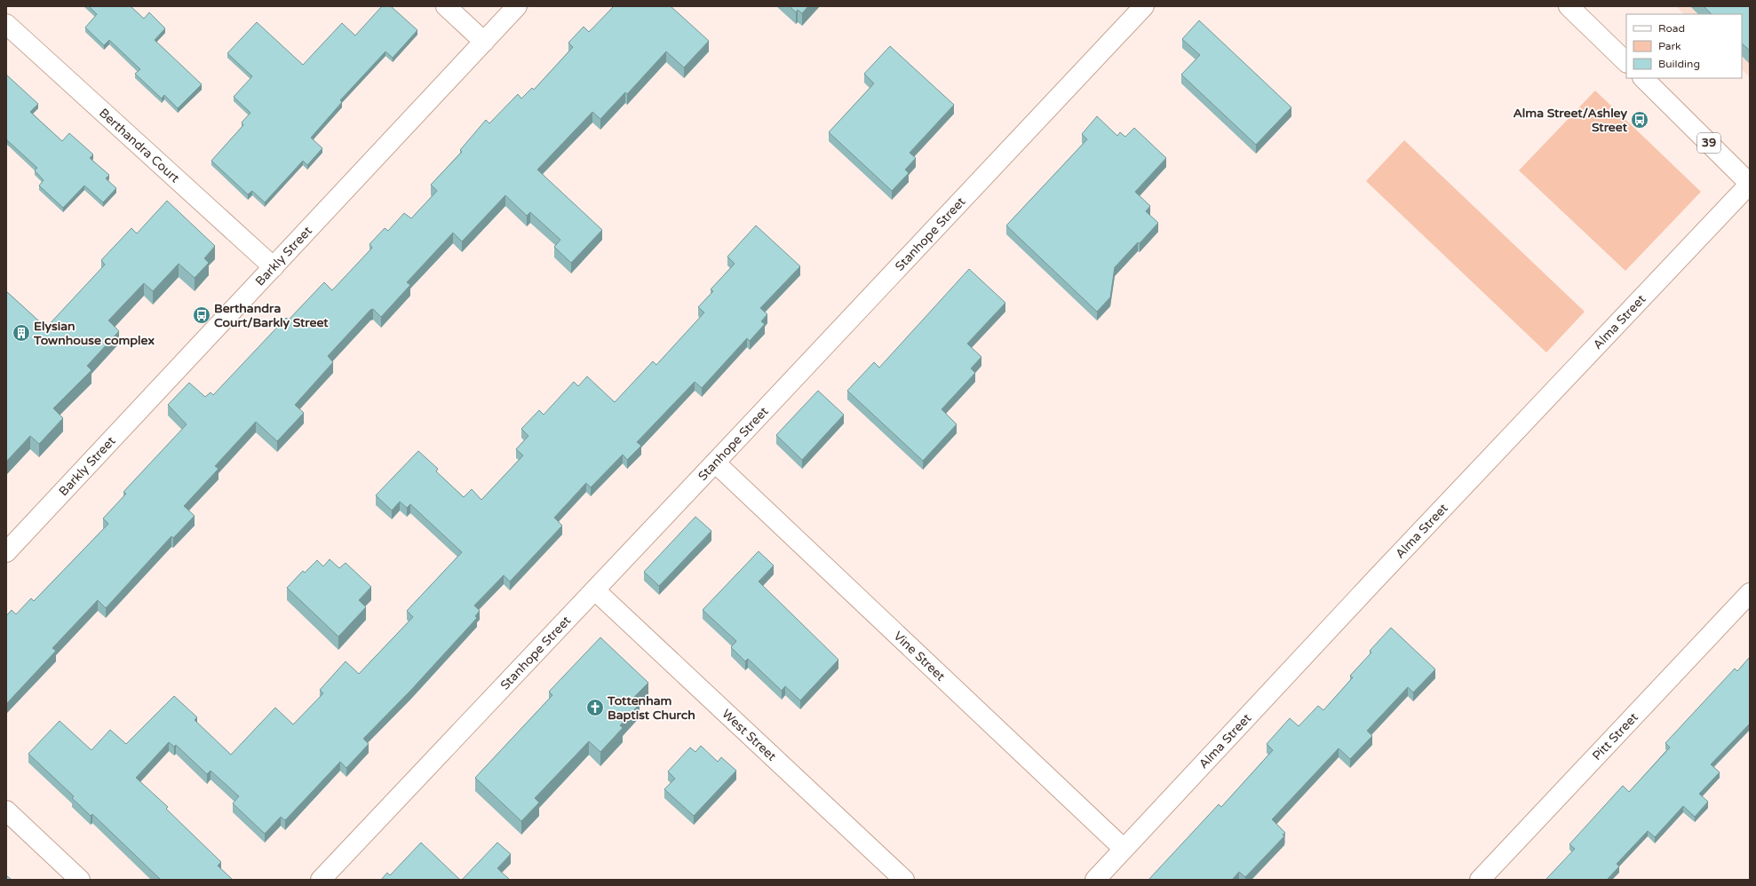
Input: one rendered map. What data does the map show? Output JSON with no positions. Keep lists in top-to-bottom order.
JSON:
{
  "streets": {
    "street": [
      "39",
      "Berthandra Court",
      "Stanhope Street",
      "Barkly Street",
      "Alma Street",
      "Vine Street",
      "West Street",
      "Pitt Street"
    ]
  },
  "crossings": [
    ["39", "Alma Street"],
    ["Berthandra Court", "Barkly Street"],
    ["Stanhope Street", "Vine Street"],
    ["Stanhope Street", "West Street"],
    ["Alma Street", "Vine Street"]
  ],
  "places": {
    "bus stop": ["Alma Street/Ashley Street", "Berthandra Court/Barkly Street"],
    "building": ["Elysian Townhouse complex"],
    "church": ["Tottenham Baptist Church"]
  },
  "legend": ["Road", "Park", "Building"]
}
